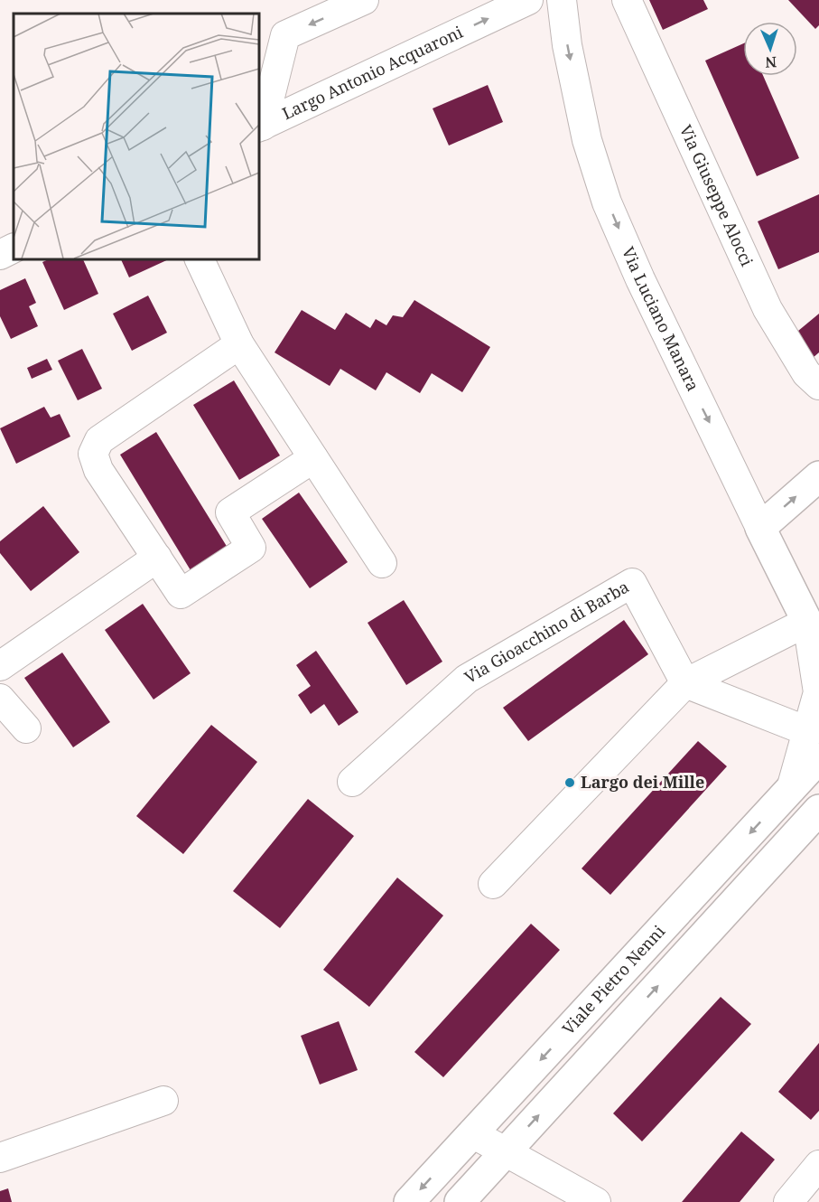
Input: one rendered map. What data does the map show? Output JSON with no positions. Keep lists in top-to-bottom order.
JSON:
{
  "streets": {
    "street": [
      "Largo Antonio Acquaroni",
      "Via Giuseppe Alocci",
      "Via Luciano Manara",
      "Via Gioacchino di Barba",
      "Viale Pietro Nenni"
    ]
  },
  "one_way": ["Via Luciano Manara"],
  "places": ["Largo dei Mille"],
  "north": "bottom"
}
